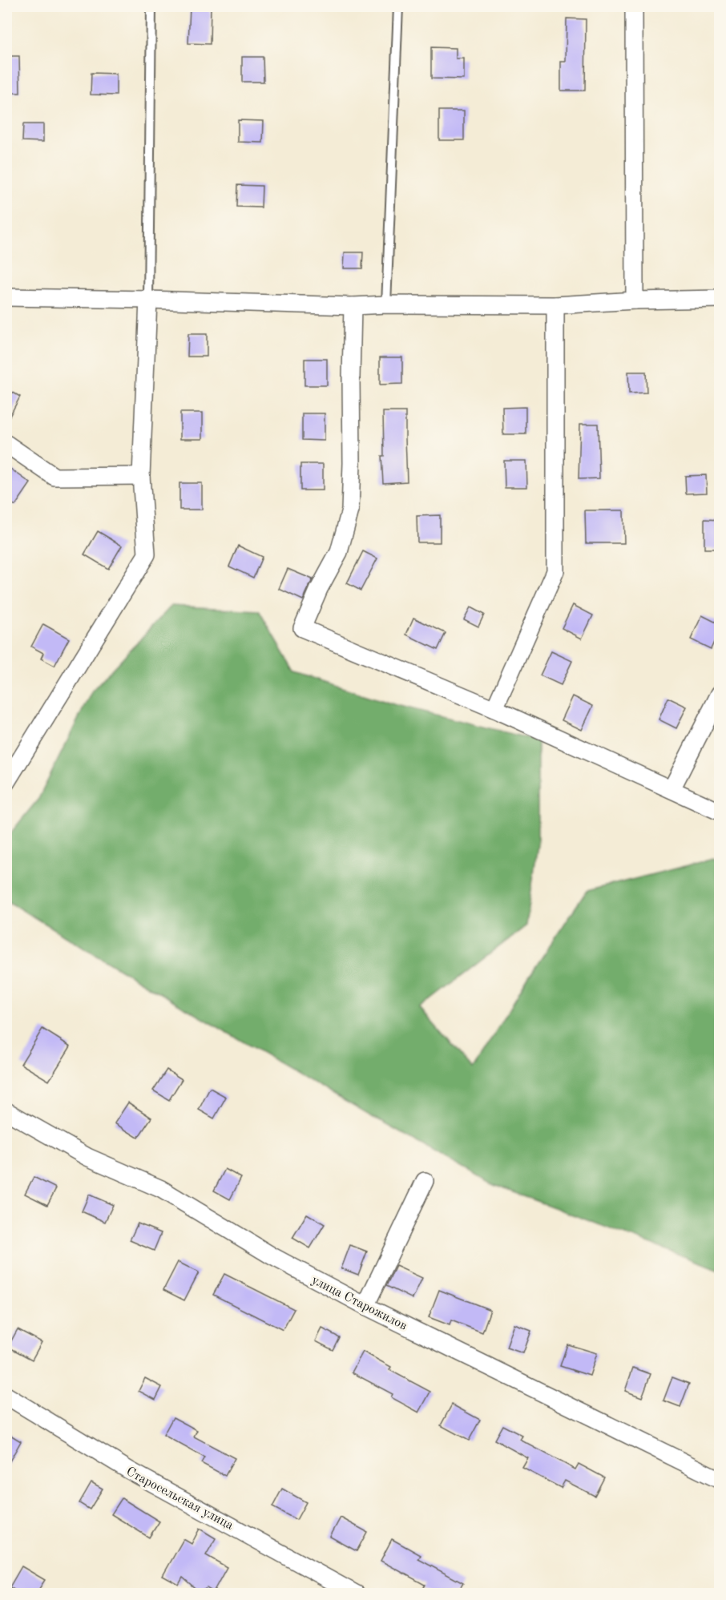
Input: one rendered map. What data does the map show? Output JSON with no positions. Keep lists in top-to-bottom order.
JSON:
{
  "streets": {
    "street": ["улица Старожилов", "Старосельская улица"]
  }
}
